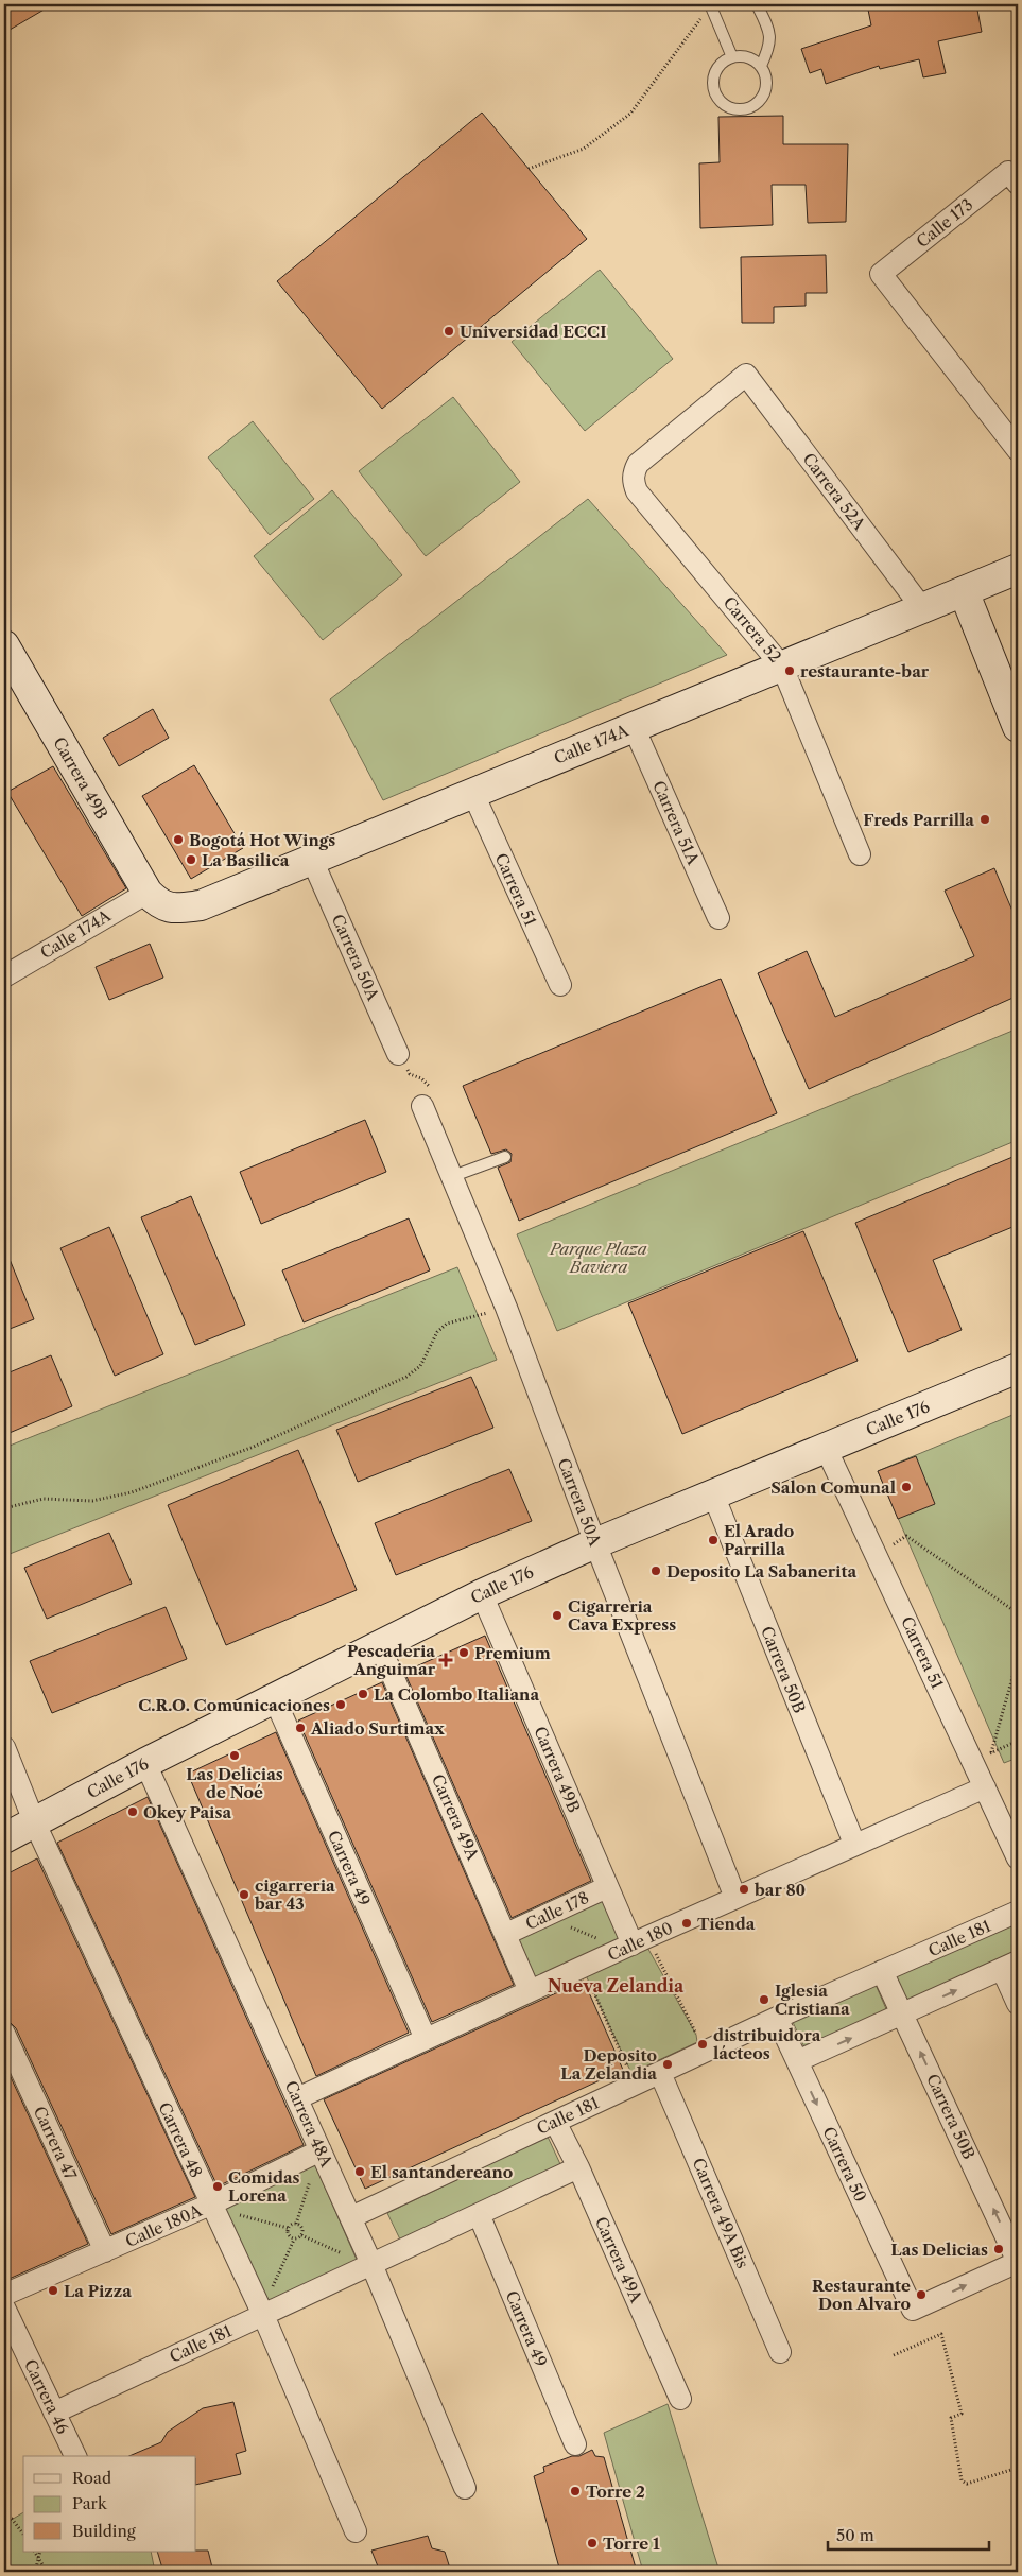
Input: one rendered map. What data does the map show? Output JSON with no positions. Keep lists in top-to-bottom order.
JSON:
{
  "streets": {
    "street": [
      "Calle 173",
      "Carrera 52A",
      "Carrera 52",
      "Calle 174A",
      "Carrera 49B",
      "Carrera 51A",
      "Carrera 51",
      "Carrera 50A",
      "Calle 176",
      "Carrera 50B",
      "Carrera 49A",
      "Carrera 49",
      "Calle 178",
      "Calle 181",
      "Calle 180",
      "Carrera 48A",
      "Carrera 48",
      "Carrera 47",
      "Carrera 50",
      "Carrera 49A Bis",
      "Calle 180A",
      "Carrera 46"
    ]
  },
  "crossings": [
    ["Carrera 52A", "Carrera 52"],
    ["Carrera 52A", "Calle 174A"],
    ["Carrera 52", "Calle 174A"],
    ["Calle 174A", "Carrera 49B"],
    ["Calle 174A", "Carrera 51A"],
    ["Calle 174A", "Carrera 51"],
    ["Calle 174A", "Carrera 50A"],
    ["Carrera 49B", "Calle 176"],
    ["Carrera 49B", "Calle 178"],
    ["Carrera 49B", "Calle 180"],
    ["Carrera 51", "Calle 176"],
    ["Carrera 51", "Calle 180"],
    ["Carrera 50A", "Calle 176"],
    ["Carrera 50A", "Calle 180"],
    ["Calle 176", "Carrera 50B"],
    ["Calle 176", "Carrera 49A"],
    ["Calle 176", "Carrera 49"],
    ["Calle 176", "Carrera 48A"],
    ["Calle 176", "Carrera 48"],
    ["Carrera 50B", "Calle 181"],
    ["Carrera 50B", "Calle 180"],
    ["Carrera 50B", "Carrera 50"],
    ["Carrera 49A", "Calle 178"],
    ["Carrera 49A", "Calle 181"],
    ["Carrera 49A", "Calle 180"],
    ["Carrera 49", "Calle 181"],
    ["Carrera 49", "Calle 180"],
    ["Calle 181", "Carrera 48A"],
    ["Calle 181", "Carrera 48"],
    ["Calle 181", "Carrera 50"],
    ["Calle 181", "Carrera 49A Bis"],
    ["Calle 181", "Carrera 46"],
    ["Calle 180", "Carrera 48A"],
    ["Carrera 48A", "Calle 180A"],
    ["Carrera 48", "Calle 180A"],
    ["Carrera 47", "Calle 180A"]
  ],
  "one_way": ["Carrera 50B"],
  "districts": ["Nueva Zelandia"],
  "parks": ["Parque Plaza Baviera"],
  "places": {
    "other": [
      "Universidad ECCI",
      "restaurante-bar",
      "Freds Parrilla",
      "Bogotá Hot Wings",
      "La Basilica",
      "Salon Comunal",
      "El Arado Parrilla",
      "Deposito La Sabanerita",
      "Cigarreria Cava Express",
      "Premium",
      "La Colombo Italiana",
      "C.R.O. Comunicaciones",
      "Aliado Surtimax",
      "Las Delicias de Noé",
      "Okey Paisa",
      "bar 80",
      "cigarreria bar 43",
      "Tienda",
      "Iglesia Cristiana",
      "distribuidora lácteos",
      "Deposito La Zelandia",
      "El santandereano",
      "Comidas Lorena",
      "Las Delicias",
      "La Pizza",
      "Restaurante Don Alvaro",
      "Torre 2",
      "Torre 1"
    ],
    "health": ["Pescaderia Anguimar"]
  },
  "legend": ["Road", "Park", "Building"],
  "scale_bar": "50 m"
}
